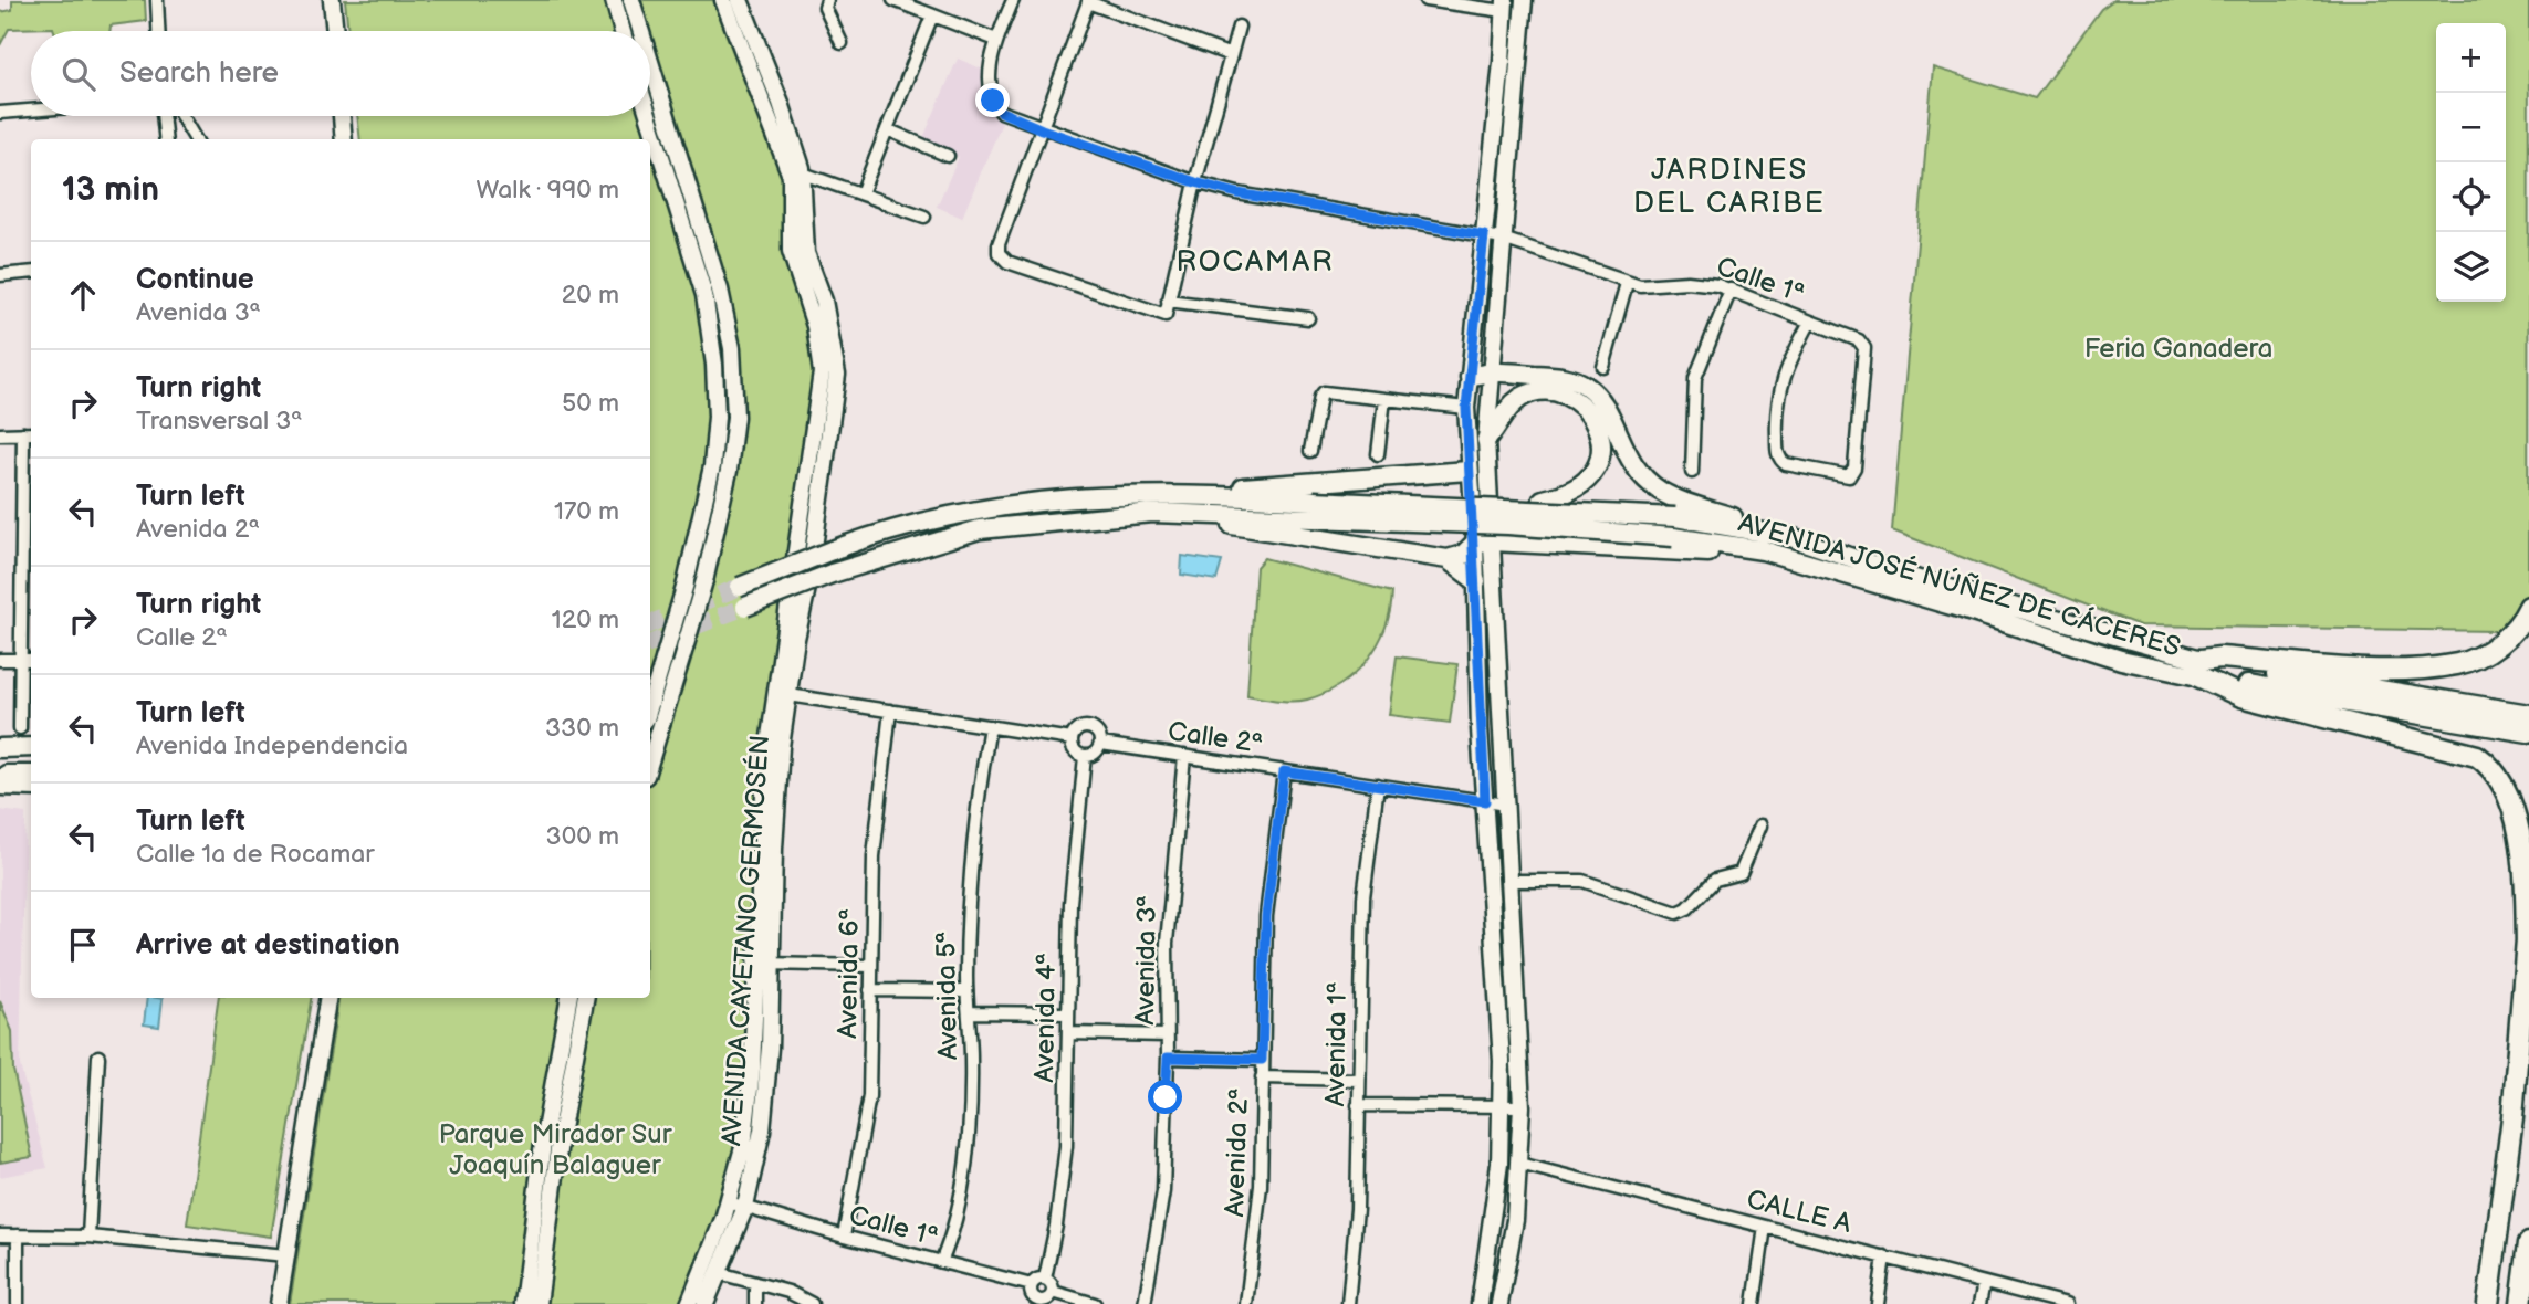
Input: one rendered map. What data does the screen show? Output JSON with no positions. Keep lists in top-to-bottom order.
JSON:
{
  "streets": {
    "main road": ["AVENIDA JOSÉ NÚÑEZ DE CÁCERES", "AVENIDA CAYETANO GERMOSÉN"],
    "street": [
      "Calle 1ª",
      "Calle 2ª",
      "Avenida 3ª",
      "Avenida 6ª",
      "Avenida 5ª",
      "Avenida 4ª",
      "Avenida 1ª",
      "Avenida 2ª",
      "CALLE A"
    ]
  },
  "crossings": [
    ["Calle 1ª", "AVENIDA CAYETANO GERMOSÉN"],
    ["Calle 1ª", "Avenida 6ª"],
    ["Calle 1ª", "Avenida 5ª"],
    ["Calle 1ª", "Avenida 4ª"],
    ["Calle 2ª", "Avenida 3ª"],
    ["Calle 2ª", "Avenida 4ª"],
    ["Calle 2ª", "Avenida 1ª"],
    ["Calle 2ª", "Avenida 2ª"]
  ],
  "districts": ["JARDINES DEL CARIBE", "ROCAMAR"],
  "parks": ["Feria Ganadera", "Parque Mirador Sur Joaquín Balaguer"],
  "page": {
    "map_buttons": ["+", "−"],
    "search": "Search here",
    "heading": ["13 min", "Walk · 990 m"],
    "list": [
      ["Continue", "Avenida 3ª", "20 m"],
      ["Turn right", "Transversal 3ª", "50 m"],
      ["Turn left", "Avenida 2ª", "170 m"],
      ["Turn right", "Calle 2ª", "120 m"],
      ["Turn left", "Avenida Independencia", "330 m"],
      ["Turn left", "Calle 1a de Rocamar", "300 m"],
      "Arrive at destination"
    ]
  }
}
